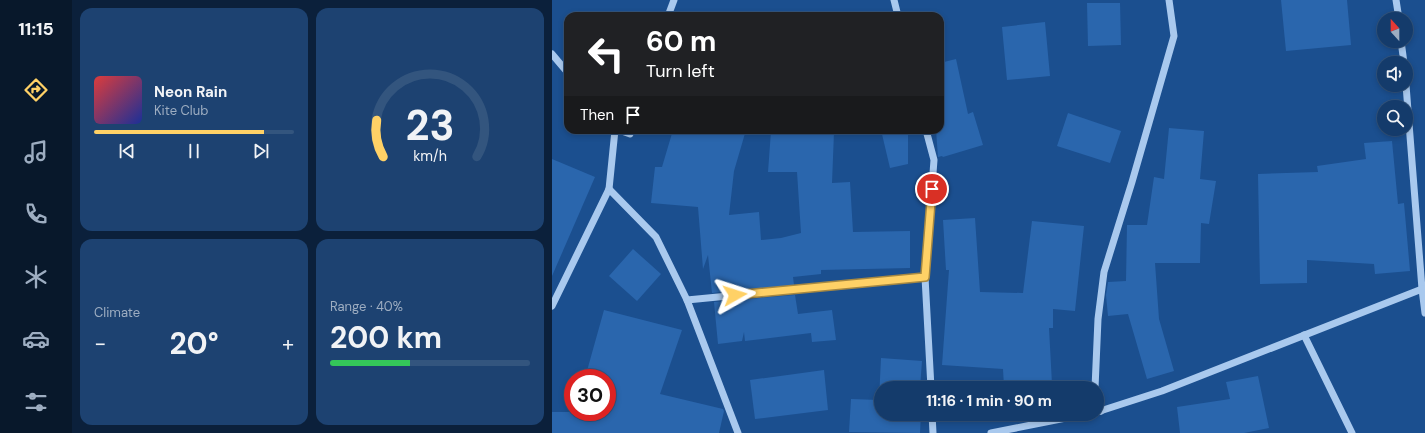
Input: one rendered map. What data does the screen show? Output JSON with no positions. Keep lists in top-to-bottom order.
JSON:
{
  "north": "top",
  "page": {
    "tabs": "11:15",
    "turn": ["60 m", "Turn left"],
    "song": ["Neon Rain", "Kite Club"],
    "then": "Then",
    "tile": [
      "Climate",
      ["Range · 40%", "200 km"]
    ],
    "heat": ["−", "20°", "+"],
    "limit": "30",
    "trip": "11:16 · 1 min · 90 m",
    "gauge": ["23", "km/h"]
  }
}
